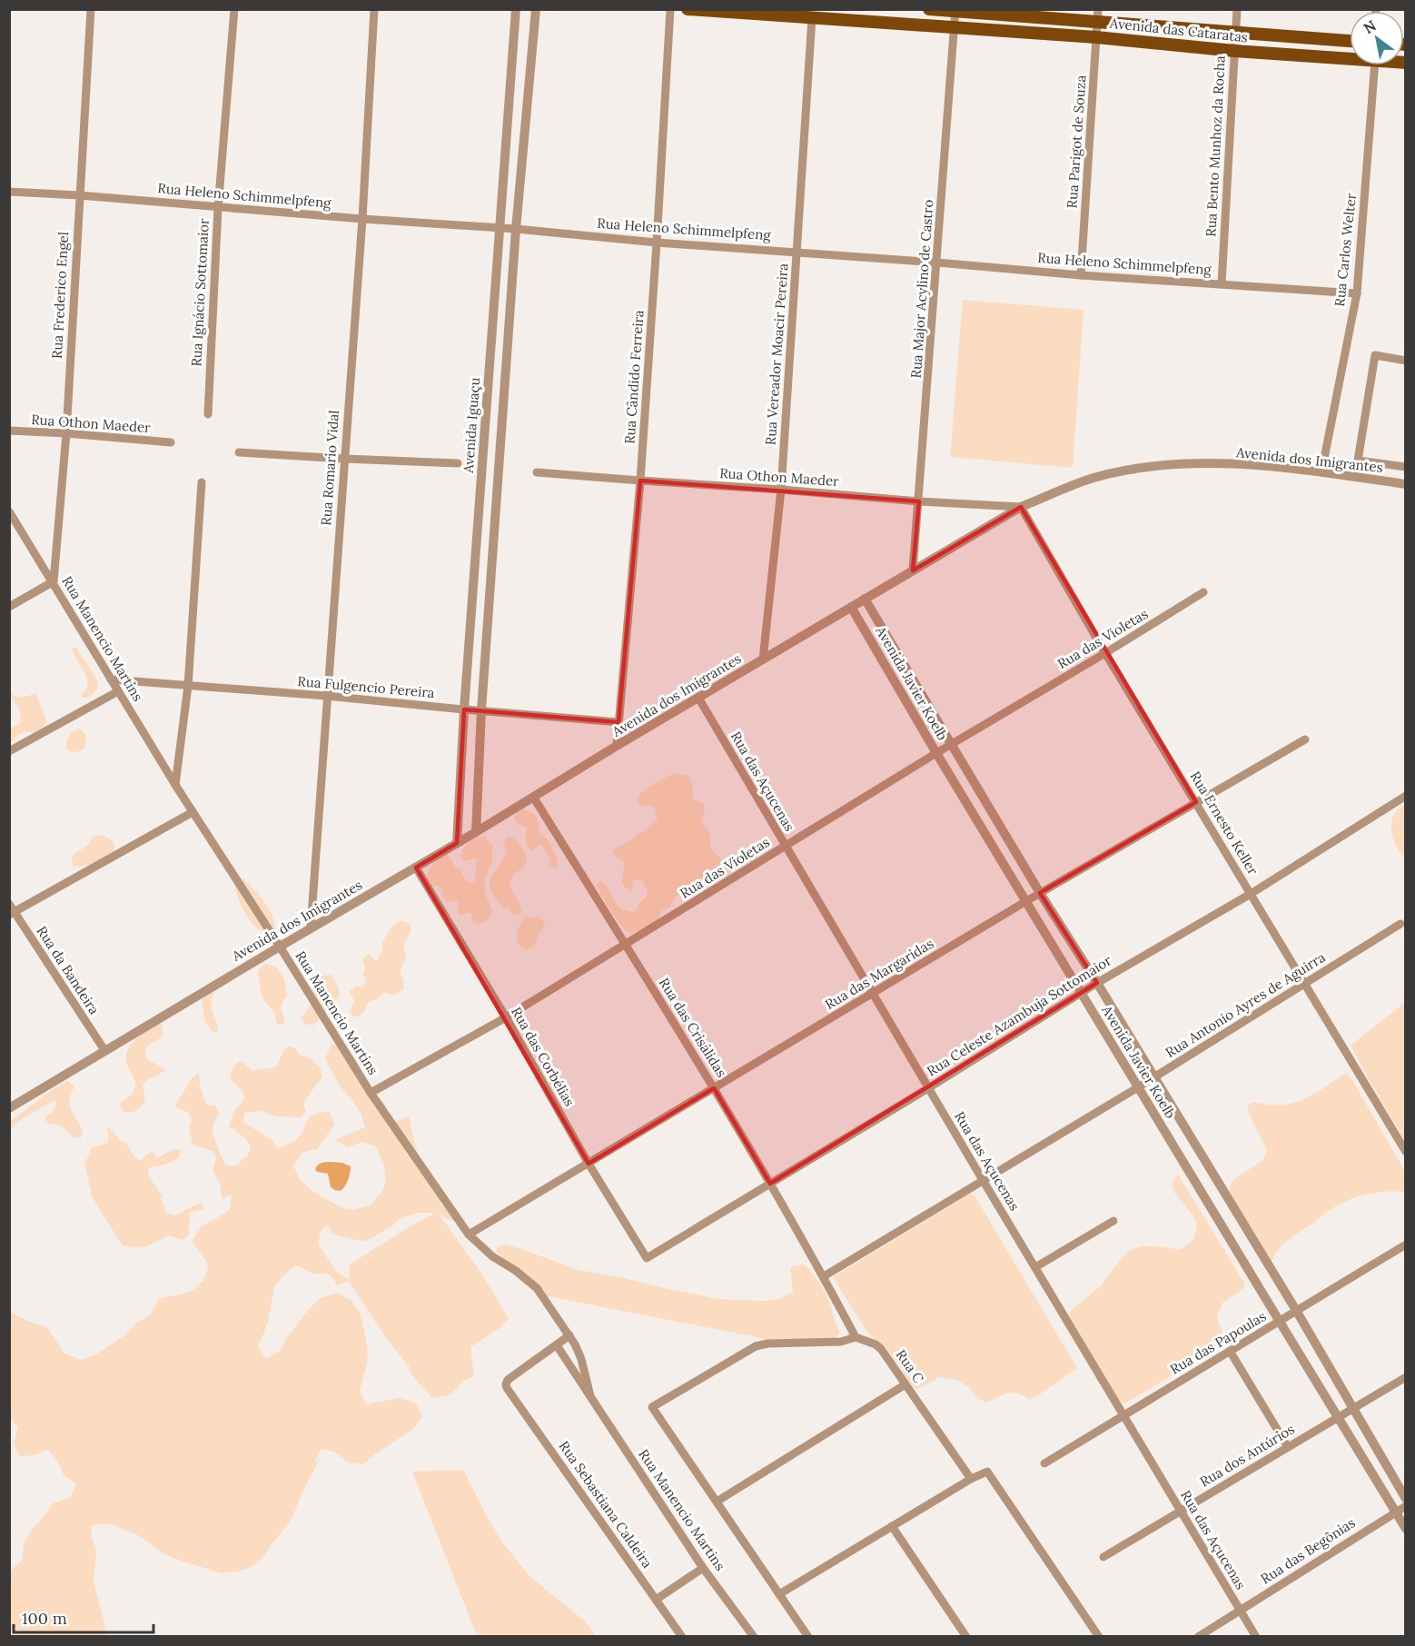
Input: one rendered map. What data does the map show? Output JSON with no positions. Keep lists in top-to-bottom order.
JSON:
{
  "streets": {
    "main road": ["Avenida das Cataratas"],
    "street": [
      "Rua Parigot de Souza",
      "Rua Bento Munhoz da Rocha",
      "Rua Heleno Schimmelpfeng",
      "Rua Carlos Welter",
      "Rua Major Acylino de Castro",
      "Rua Ignácio Sottomaior",
      "Rua Frederico Engel",
      "Rua Vereador Moacir Pereira",
      "Rua Cândido Ferreira",
      "Rua Othon Maeder",
      "Avenida Iguaçu",
      "Avenida dos Imigrantes",
      "Rua Romario Vidal",
      "Rua Manencio Martins",
      "Rua das Violetas",
      "Avenida Javier Koelb",
      "Rua Fulgencio Pereira",
      "Rua das Açucenas",
      "Rua Ernesto Keller",
      "Rua da Bandeira",
      "Rua das Margaridas",
      "Rua Antonio Ayres de Aguirra",
      "Rua Celeste Azambuja Sottomaior",
      "Rua das Crisálidas",
      "Rua das Corbélias",
      "Rua das Papoulas",
      "Rua C",
      "Rua dos Antúrios",
      "Rua Sebastiana Caldeira",
      "Rua das Begônias"
    ]
  },
  "crossings": [
    ["Avenida das Cataratas", "Rua Parigot de Souza"],
    ["Avenida das Cataratas", "Rua Bento Munhoz da Rocha"],
    ["Avenida das Cataratas", "Rua Major Acylino de Castro"],
    ["Avenida das Cataratas", "Rua Vereador Moacir Pereira"],
    ["Rua Parigot de Souza", "Rua Heleno Schimmelpfeng"],
    ["Rua Bento Munhoz da Rocha", "Rua Heleno Schimmelpfeng"],
    ["Rua Heleno Schimmelpfeng", "Rua Carlos Welter"],
    ["Rua Heleno Schimmelpfeng", "Rua Major Acylino de Castro"],
    ["Rua Heleno Schimmelpfeng", "Rua Ignácio Sottomaior"],
    ["Rua Heleno Schimmelpfeng", "Rua Frederico Engel"],
    ["Rua Heleno Schimmelpfeng", "Rua Vereador Moacir Pereira"],
    ["Rua Heleno Schimmelpfeng", "Rua Cândido Ferreira"],
    ["Rua Heleno Schimmelpfeng", "Avenida Iguaçu"],
    ["Rua Heleno Schimmelpfeng", "Rua Romario Vidal"],
    ["Rua Carlos Welter", "Avenida dos Imigrantes"],
    ["Rua Major Acylino de Castro", "Rua Othon Maeder"],
    ["Rua Major Acylino de Castro", "Avenida dos Imigrantes"],
    ["Rua Frederico Engel", "Rua Othon Maeder"],
    ["Rua Frederico Engel", "Rua Manencio Martins"],
    ["Rua Vereador Moacir Pereira", "Rua Othon Maeder"],
    ["Rua Vereador Moacir Pereira", "Avenida dos Imigrantes"],
    ["Rua Cândido Ferreira", "Rua Othon Maeder"],
    ["Rua Cândido Ferreira", "Avenida dos Imigrantes"],
    ["Rua Cândido Ferreira", "Rua Fulgencio Pereira"],
    ["Rua Othon Maeder", "Avenida dos Imigrantes"],
    ["Rua Othon Maeder", "Rua Ernesto Keller"],
    ["Avenida Iguaçu", "Avenida dos Imigrantes"],
    ["Avenida Iguaçu", "Rua Fulgencio Pereira"],
    ["Avenida dos Imigrantes", "Rua Romario Vidal"],
    ["Avenida dos Imigrantes", "Rua Manencio Martins"],
    ["Avenida dos Imigrantes", "Avenida Javier Koelb"],
    ["Avenida dos Imigrantes", "Rua das Açucenas"],
    ["Avenida dos Imigrantes", "Rua Ernesto Keller"],
    ["Avenida dos Imigrantes", "Rua da Bandeira"],
    ["Avenida dos Imigrantes", "Rua das Crisálidas"],
    ["Avenida dos Imigrantes", "Rua das Corbélias"],
    ["Rua Romario Vidal", "Rua Fulgencio Pereira"],
    ["Rua Manencio Martins", "Rua das Violetas"],
    ["Rua Manencio Martins", "Rua Fulgencio Pereira"],
    ["Rua Manencio Martins", "Rua das Margaridas"],
    ["Rua Manencio Martins", "Rua Sebastiana Caldeira"],
    ["Rua das Violetas", "Avenida Javier Koelb"],
    ["Rua das Violetas", "Rua das Açucenas"],
    ["Rua das Violetas", "Rua Ernesto Keller"],
    ["Rua das Violetas", "Rua das Crisálidas"],
    ["Rua das Violetas", "Rua das Corbélias"],
    ["Avenida Javier Koelb", "Rua das Margaridas"],
    ["Avenida Javier Koelb", "Rua Antonio Ayres de Aguirra"],
    ["Avenida Javier Koelb", "Rua Celeste Azambuja Sottomaior"],
    ["Avenida Javier Koelb", "Rua das Papoulas"],
    ["Avenida Javier Koelb", "Rua dos Antúrios"],
    ["Avenida Javier Koelb", "Rua das Begônias"],
    ["Rua das Açucenas", "Rua das Margaridas"],
    ["Rua das Açucenas", "Rua Antonio Ayres de Aguirra"],
    ["Rua das Açucenas", "Rua Celeste Azambuja Sottomaior"],
    ["Rua das Açucenas", "Rua das Papoulas"],
    ["Rua das Açucenas", "Rua dos Antúrios"],
    ["Rua das Açucenas", "Rua das Begônias"],
    ["Rua Ernesto Keller", "Rua das Margaridas"],
    ["Rua Ernesto Keller", "Rua Antonio Ayres de Aguirra"],
    ["Rua Ernesto Keller", "Rua Celeste Azambuja Sottomaior"],
    ["Rua das Margaridas", "Rua das Crisálidas"],
    ["Rua das Margaridas", "Rua das Corbélias"],
    ["Rua Antonio Ayres de Aguirra", "Rua das Crisálidas"],
    ["Rua Celeste Azambuja Sottomaior", "Rua das Crisálidas"],
    ["Rua Celeste Azambuja Sottomaior", "Rua das Corbélias"]
  ],
  "scale_bar": "100 m",
  "north": "top left"
}
